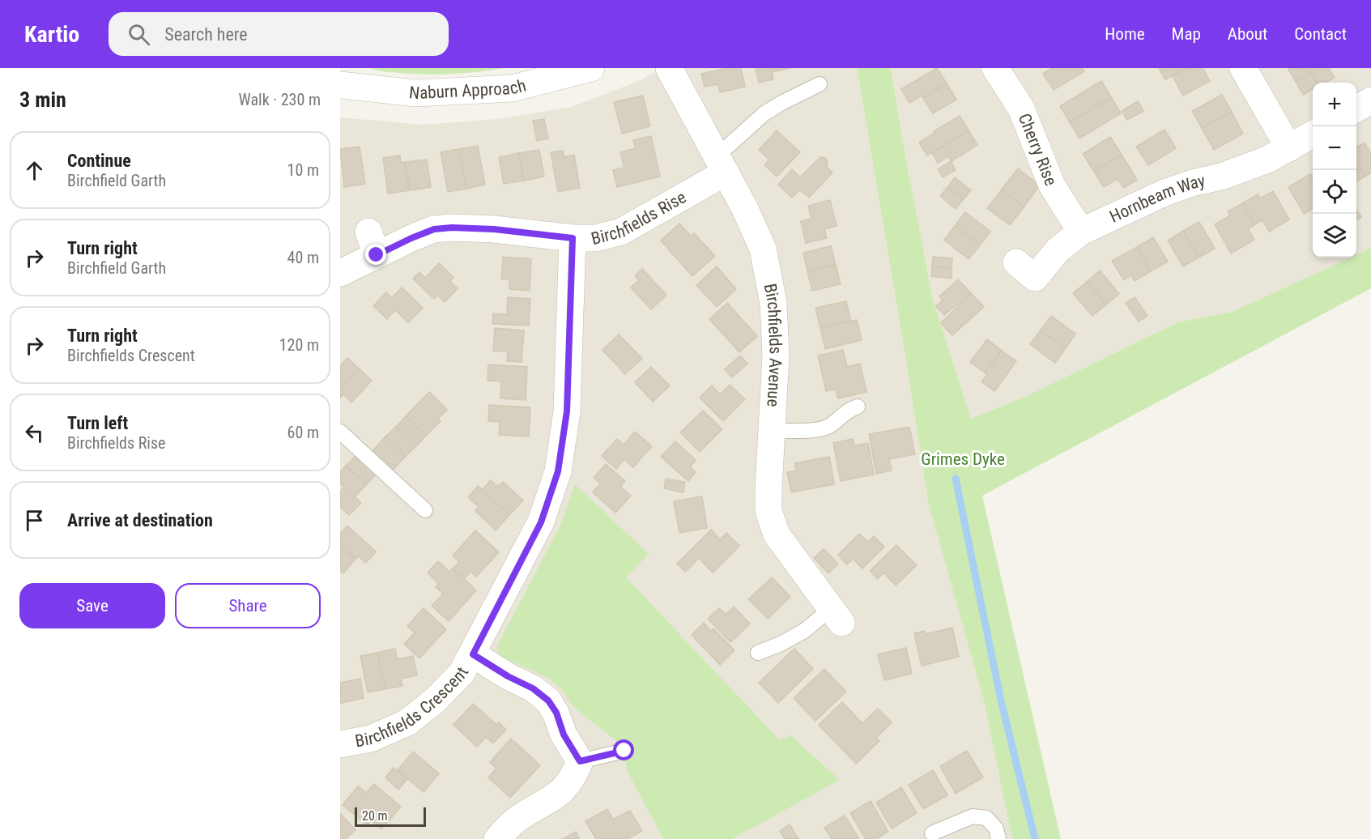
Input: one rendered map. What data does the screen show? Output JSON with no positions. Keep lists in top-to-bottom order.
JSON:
{
  "streets": {
    "street": [
      "Naburn Approach",
      "Cherry Rise",
      "Hornbeam Way",
      "Birchfields Rise",
      "Birchfields Avenue",
      "Birchfields Crescent"
    ]
  },
  "crossings": [
    ["Cherry Rise", "Hornbeam Way"],
    ["Birchfields Rise", "Birchfields Avenue"],
    ["Birchfields Rise", "Birchfields Crescent"]
  ],
  "parks": ["Grimes Dyke"],
  "scale_bar": "20 m",
  "page": {
    "header": "Kartio",
    "search": "Search here",
    "nav": [
      "Home",
      "Map",
      "About",
      "Contact"
    ],
    "heading": ["3 min", "Walk · 230 m"],
    "map_buttons": ["+", "−"],
    "list": [
      ["Continue", "Birchfield Garth", "10 m"],
      ["Turn right", "Birchfield Garth", "40 m"],
      ["Turn right", "Birchfields Crescent", "120 m"],
      ["Turn left", "Birchfields Rise", "60 m"],
      "Arrive at destination"
    ],
    "buttons": ["Save", "Share"],
    "scale": "20 m"
  }
}
